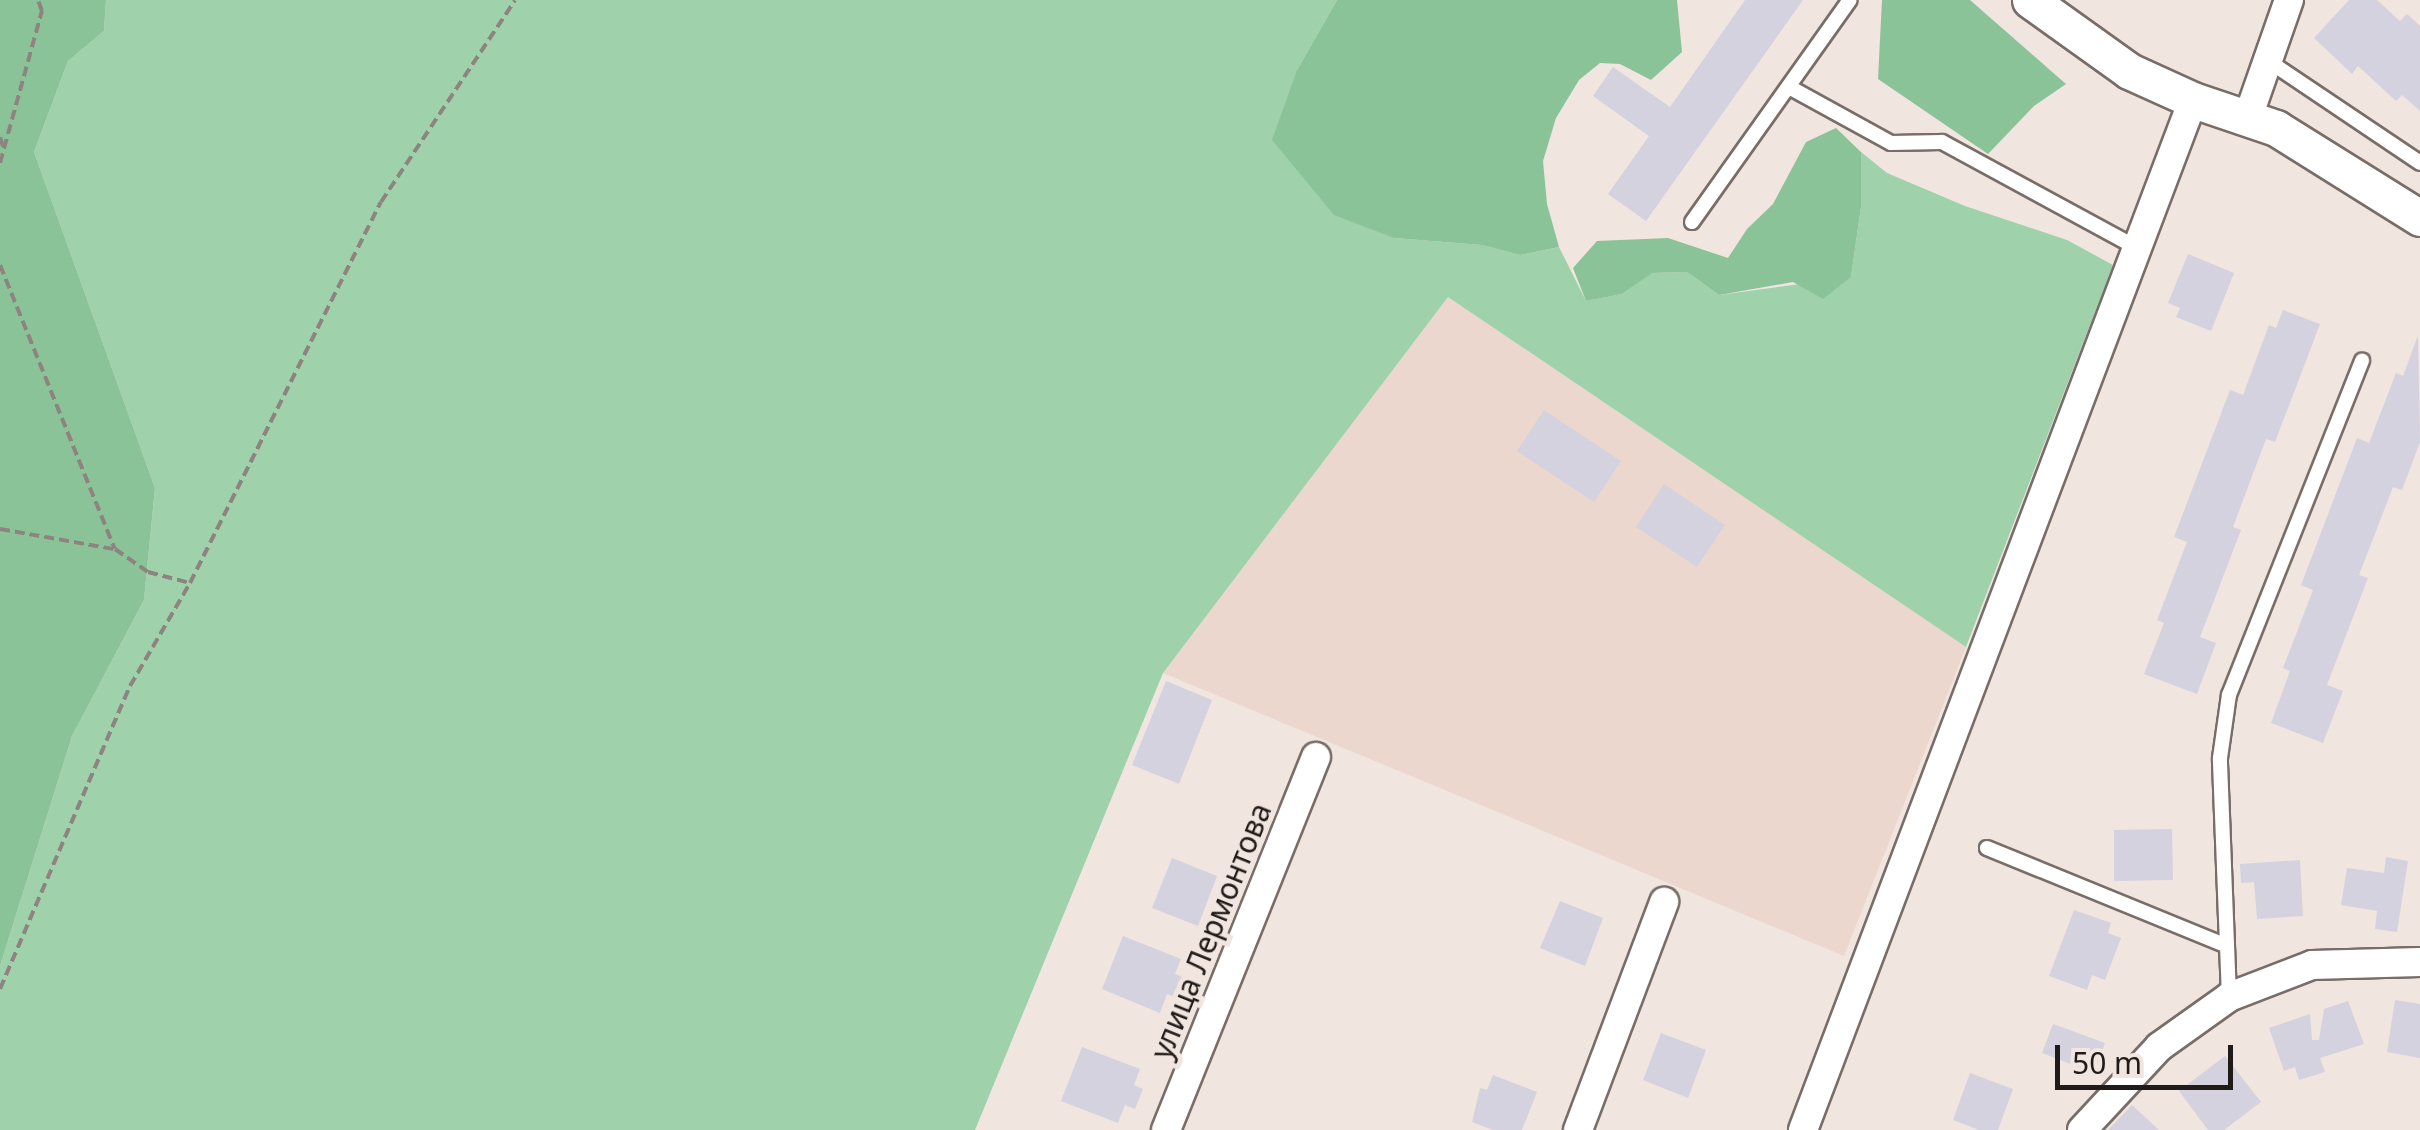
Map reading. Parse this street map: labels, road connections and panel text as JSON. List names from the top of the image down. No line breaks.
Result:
{"streets":{"street":["улица Лермонтова"]},"scale_bar":"50 m"}
